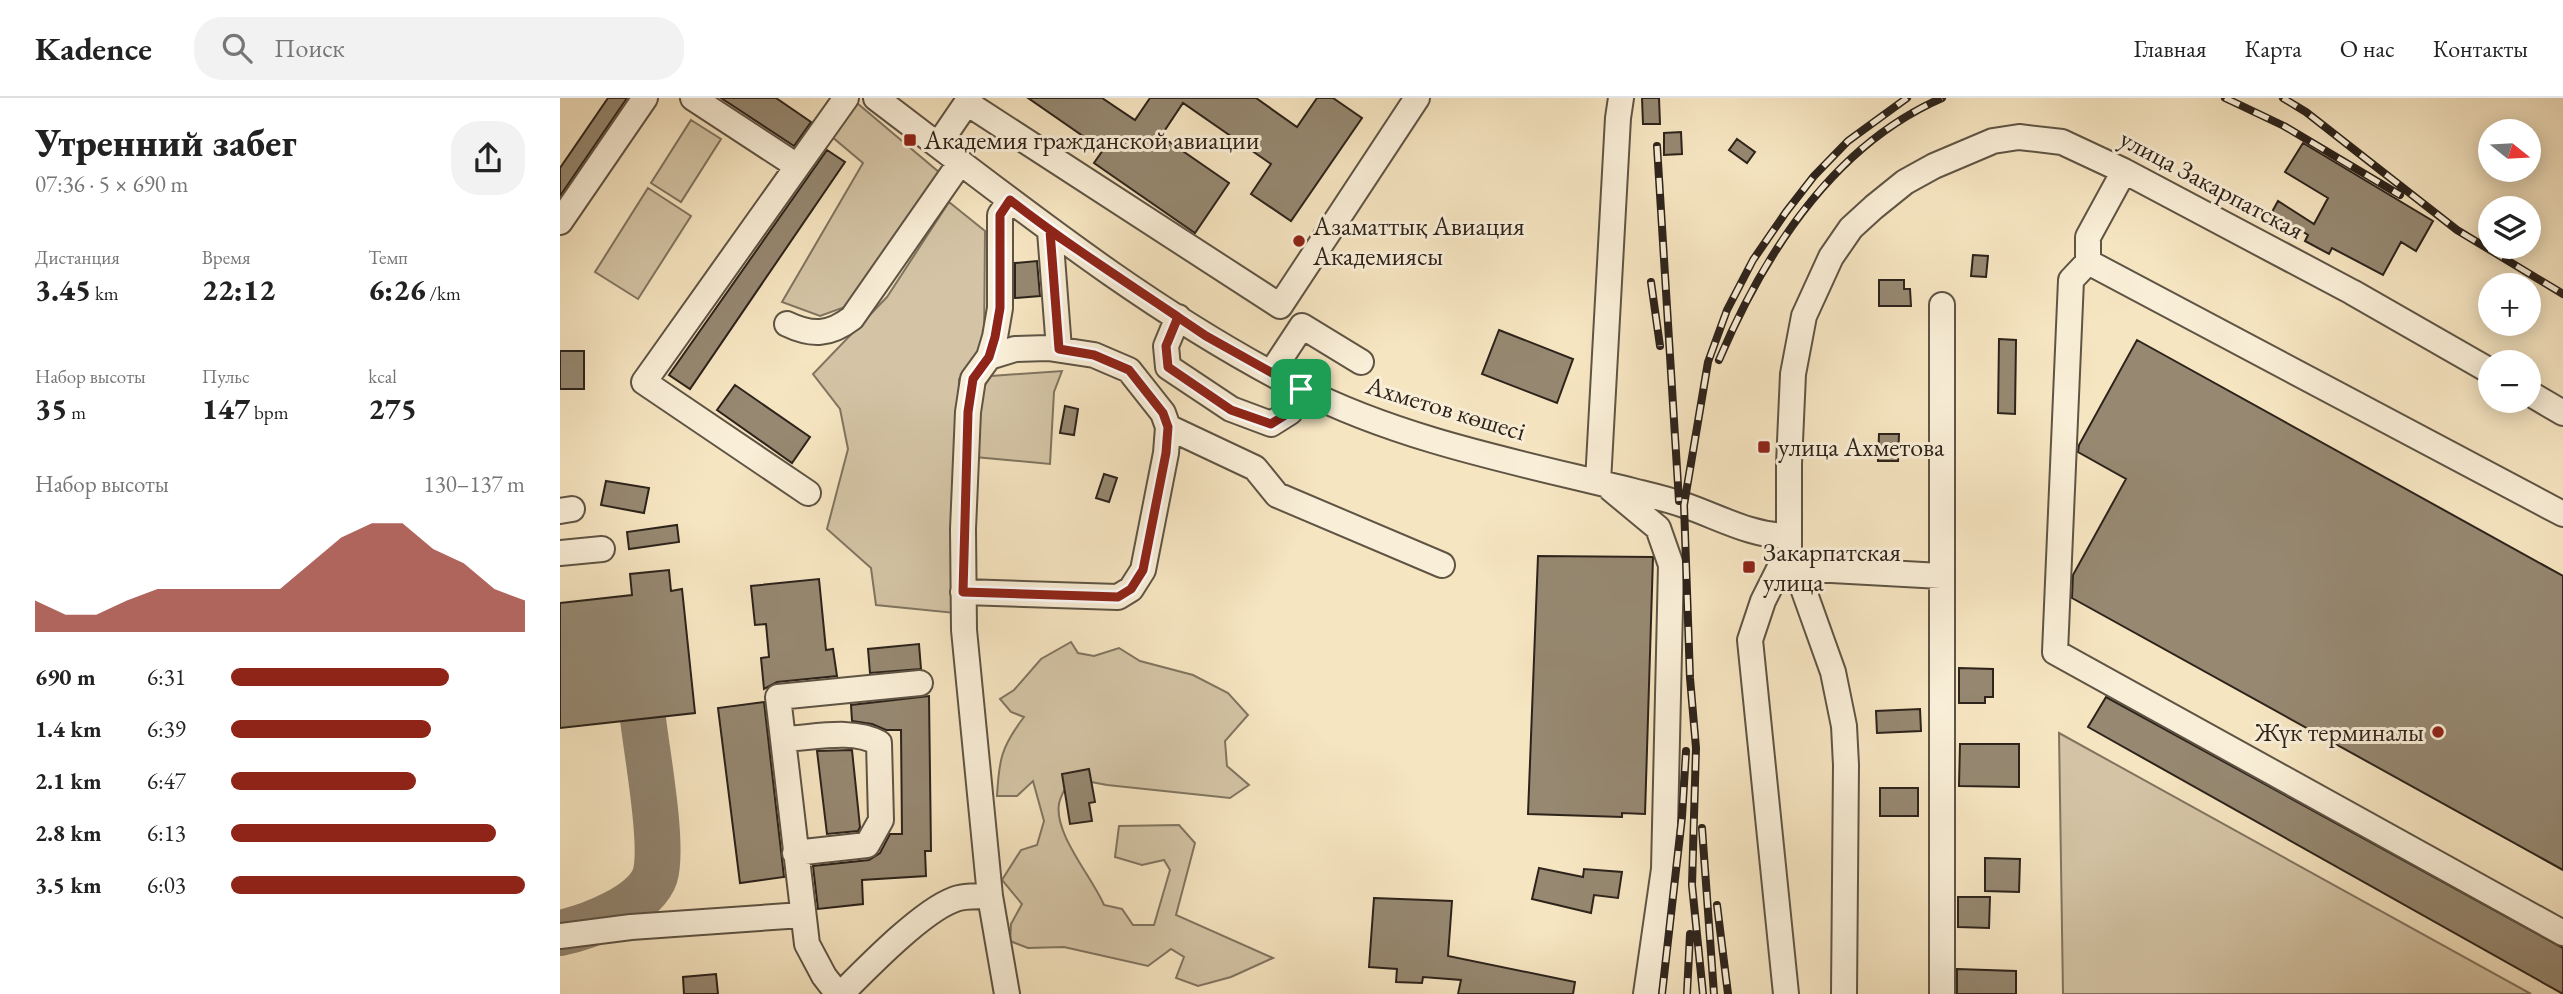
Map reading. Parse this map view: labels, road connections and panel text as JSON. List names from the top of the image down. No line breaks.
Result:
{"streets":{"street":["улица Закарпатская","Ахметов көшесі"]},"crossings":[["улица Закарпатская","Ахметов көшесі"]],"places":{"transit":["Академия гражданской авиации","улица Ахметова","Закарпатская улица"],"other":["Азаматтық Авиация Академиясы","Жүк терминалы"]},"north":"right","page":{"header":"Kadence","search":"Поиск","nav":["Главная","Карта","О нас","Контакты"],"heading":["Утренний забег","07:36 · 5 × 690 m"],"map_buttons":["+","−"],"stats":[["Дистанция","3.45 km"],["Время","22:12"],["Темп","6:26 /km"],["Набор высоты","35 m"],["Пульс","147 bpm"],["kcal","275"]],"chart":["Набор высоты","130–137 m"],"list":[{"name":"690 m","note":"6:31"},{"name":"1.4 km","note":"6:39"},{"name":"2.1 km","note":"6:47"},{"name":"2.8 km","note":"6:13"},{"name":"3.5 km","note":"6:03"}]}}
